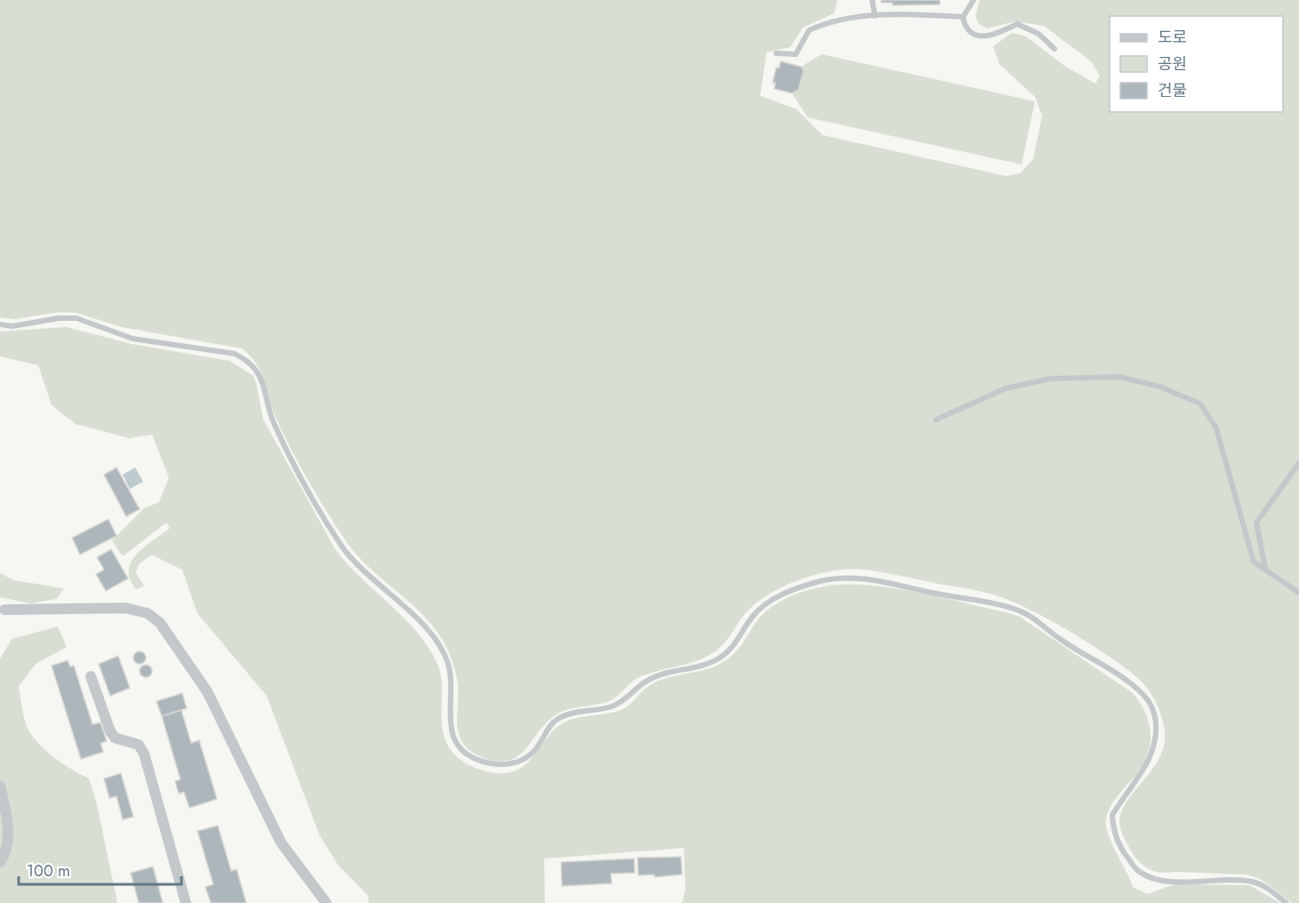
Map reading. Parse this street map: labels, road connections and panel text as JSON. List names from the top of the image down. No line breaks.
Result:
{"legend":["도로","공원","건물"],"scale_bar":"100 m"}
